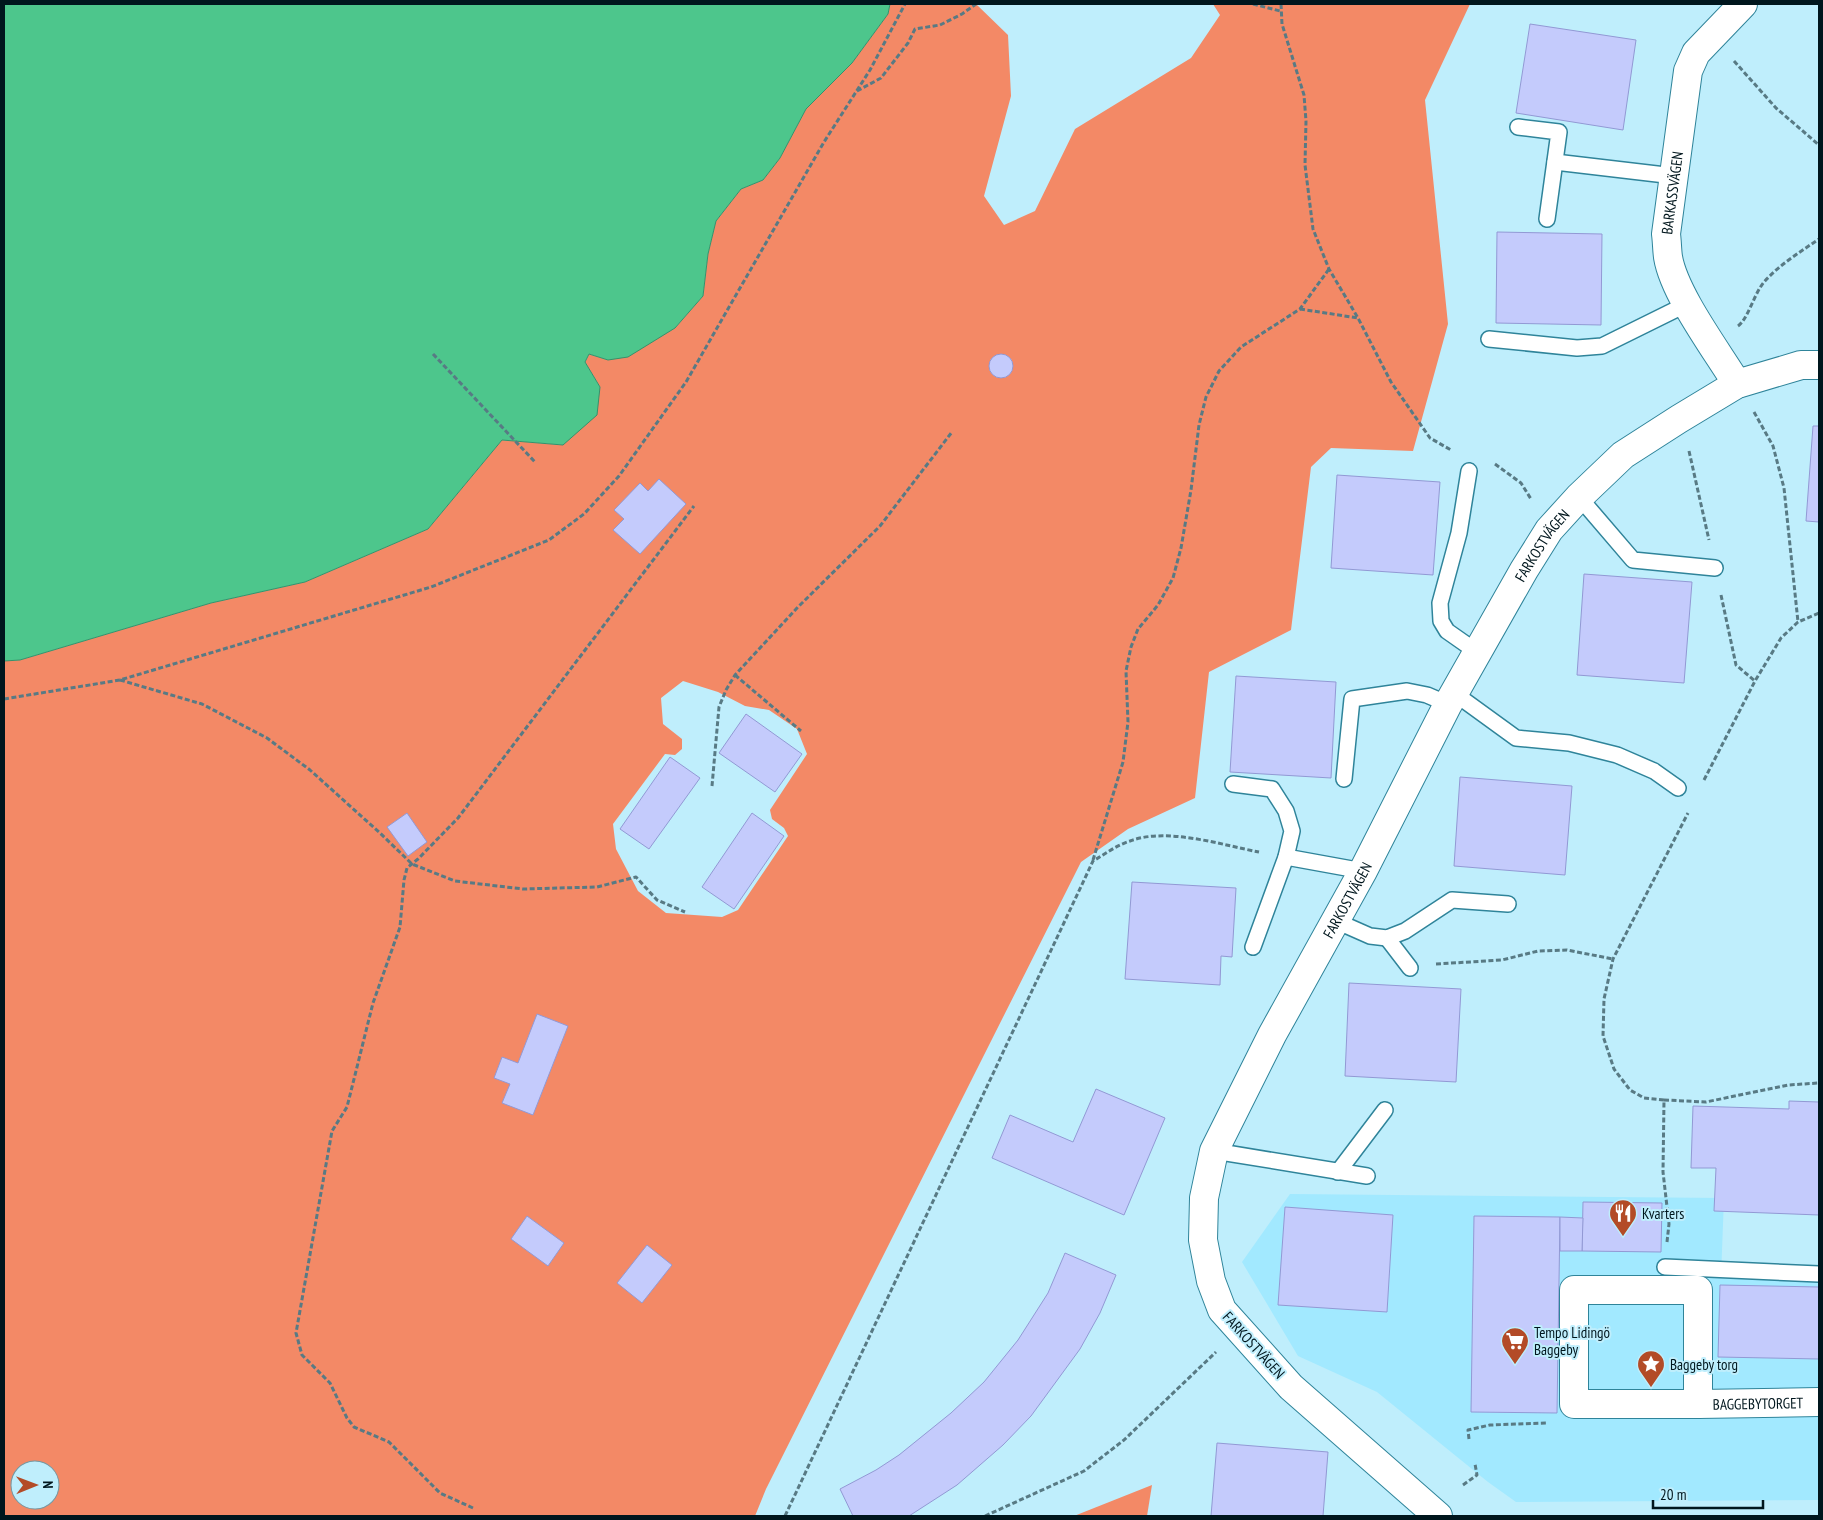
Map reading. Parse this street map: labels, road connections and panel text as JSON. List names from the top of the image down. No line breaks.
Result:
{"streets":{"street":["BARKASSVÄGEN","FARKOSTVÄGEN","BAGGEBYTORGET"]},"crossings":[["BARKASSVÄGEN","FARKOSTVÄGEN"]],"places":{"restaurant":["Kvarters"],"supermarket":["Tempo Lidingö Baggeby"],"place":["Baggeby torg"]},"scale_bar":"20 m","north":"right"}
